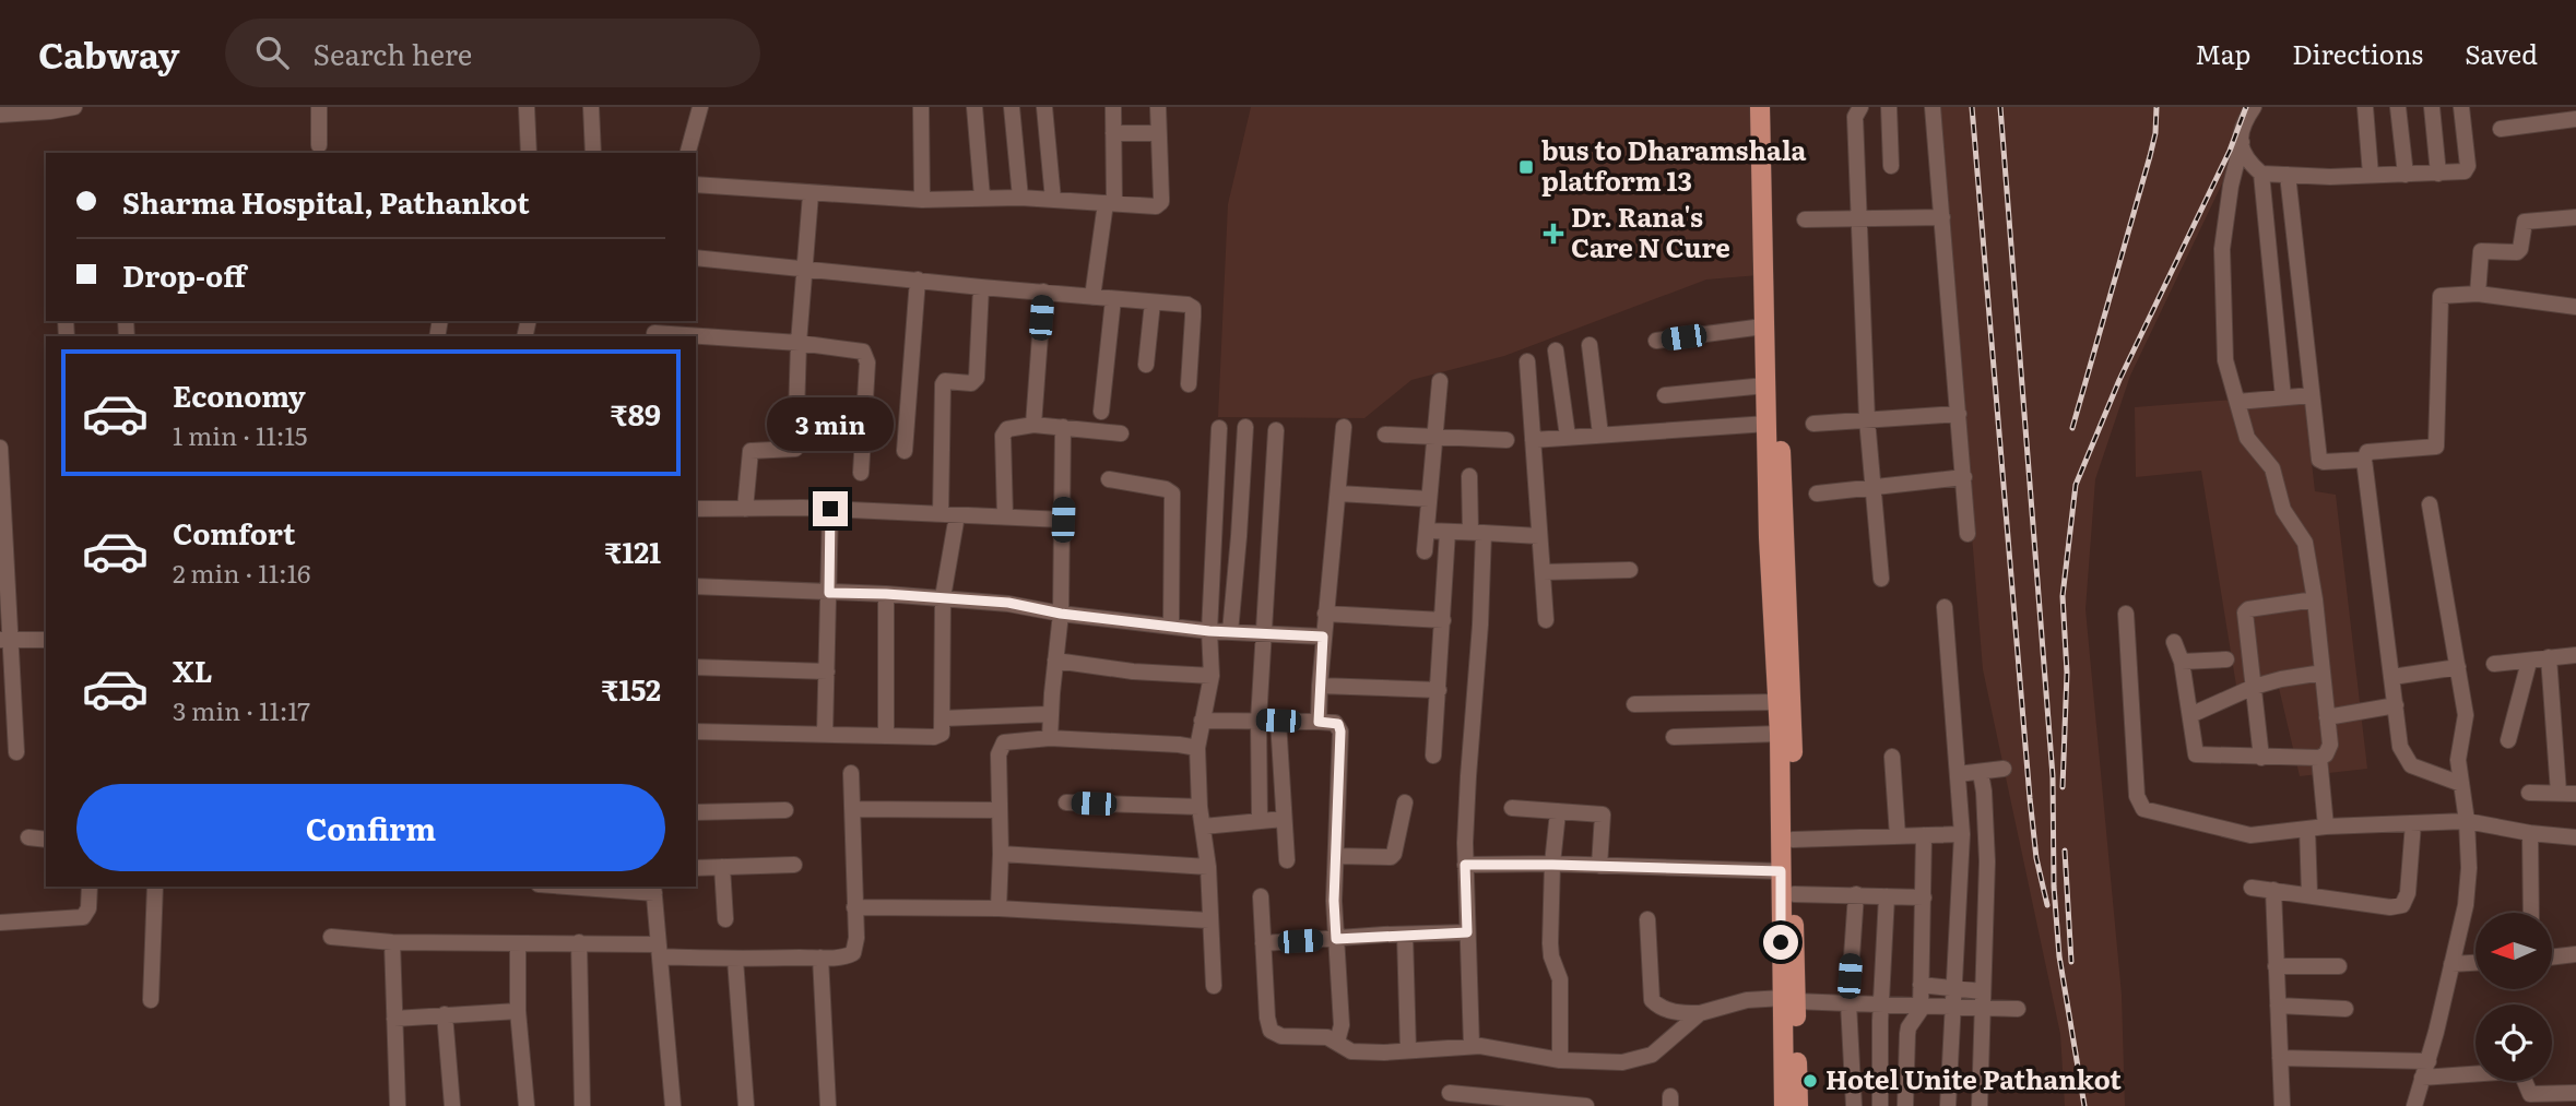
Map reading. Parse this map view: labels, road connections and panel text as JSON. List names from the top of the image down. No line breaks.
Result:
{"places":{"transit":["bus to Dharamshala platform 13"],"health":["Dr. Rana's Care N Cure"],"other":["Hotel Unite Pathankot"]},"north":"left","page":{"header":"Cabway","search":"Search here","nav":["Map","Directions","Saved"],"banner":["Sharma Hospital, Pathankot","Drop-off"],"list":[{"name":"Economy","note":"1 min · 11:15","value":"₹89"},{"name":"Comfort","note":"2 min · 11:16","value":"₹121"},{"name":"XL","note":"3 min · 11:17","value":"₹152"}],"bubble":"3 min","buttons":"Confirm"}}
